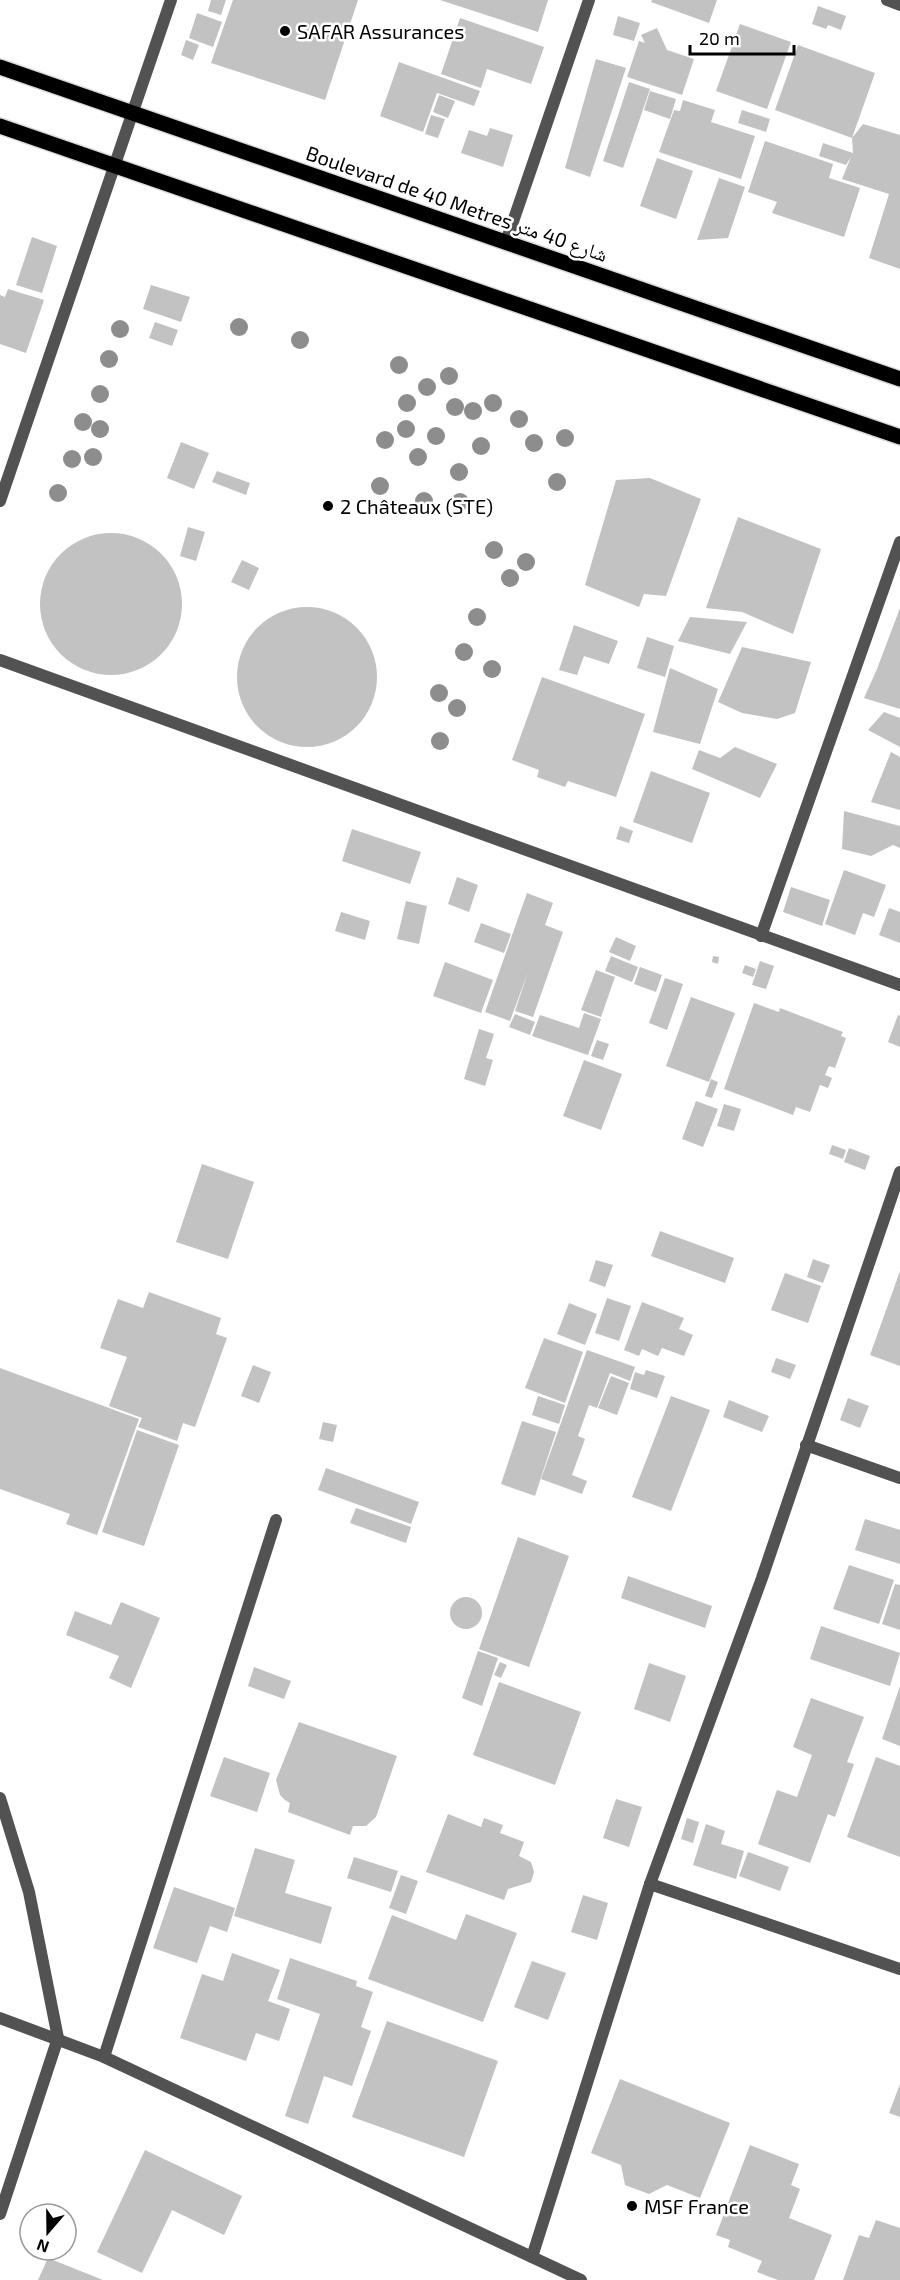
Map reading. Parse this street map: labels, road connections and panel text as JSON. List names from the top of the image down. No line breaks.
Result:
{"streets":{"main road":["Boulevard de 40 Metres شارع 40 متر"]},"places":["SAFAR Assurances","2 Châteaux (STE)","MSF France"],"scale_bar":"20 m","north":"bottom"}
